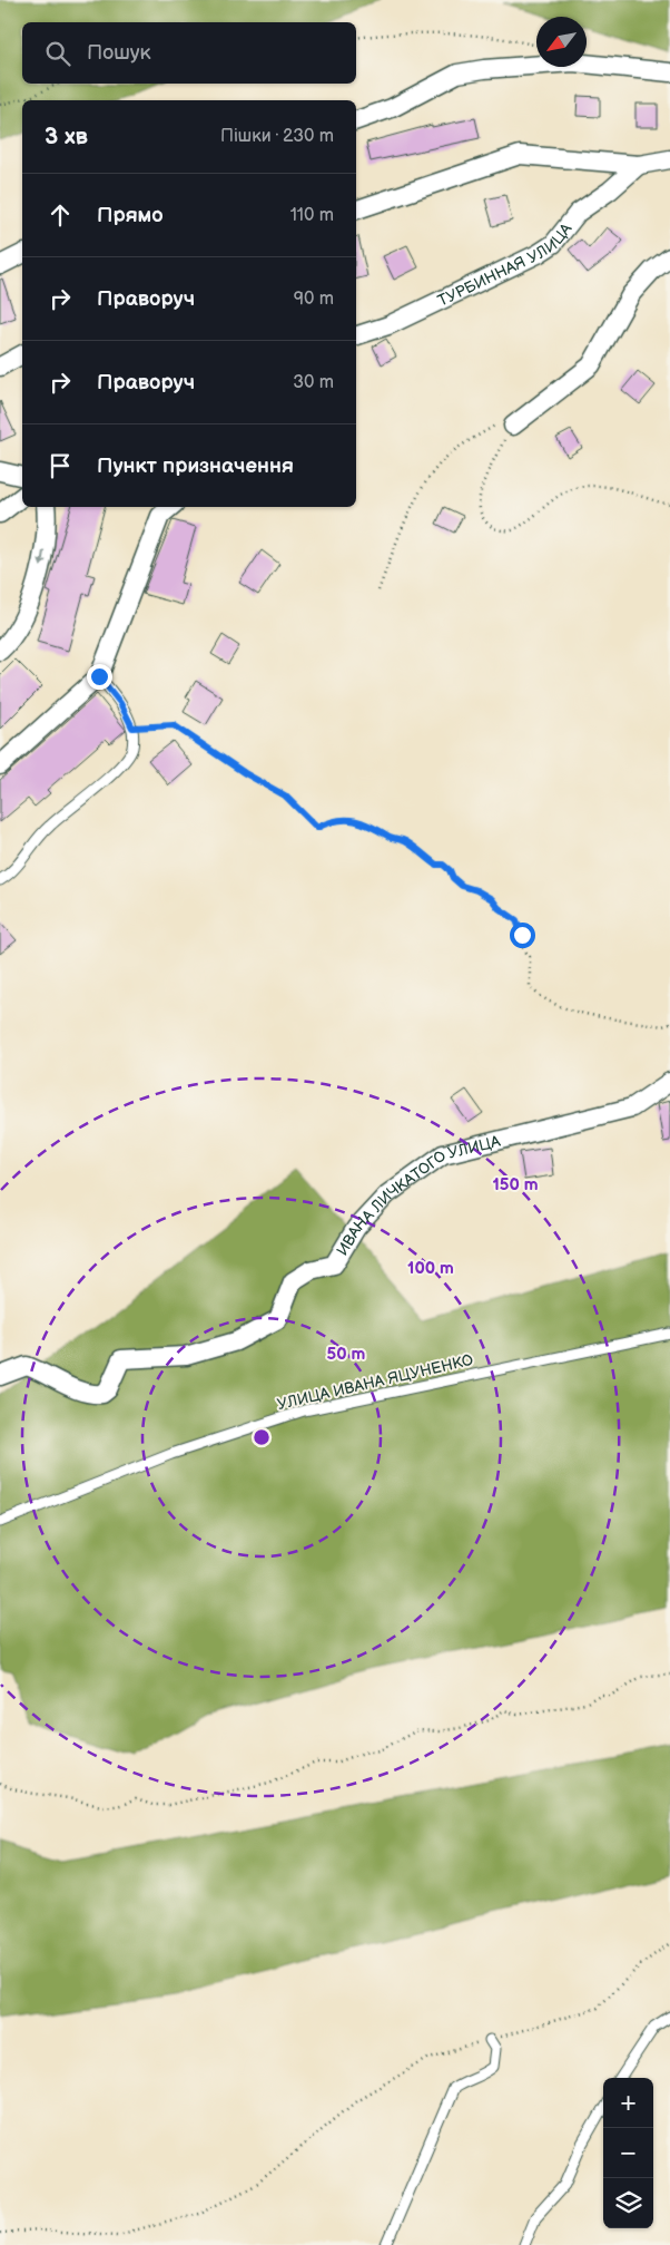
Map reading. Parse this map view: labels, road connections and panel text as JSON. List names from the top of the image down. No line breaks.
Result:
{"streets":{"street":["ТУРБИННАЯ УЛИЦА","ИВАНА ЛИЧКАТОГО УЛИЦА"],"lane":["УЛИЦА ИВАНА ЯЦУНЕНКО"]},"north":"bottom left","page":{"search":"Пошук","heading":["3 хв","Пішки · 230 m"],"list":[["Прямо","110 m"],["Праворуч","90 m"],["Праворуч","30 m"],"Пункт призначення"],"map_buttons":["+","−"]},"rings":["150 m","100 m","50 m"]}
